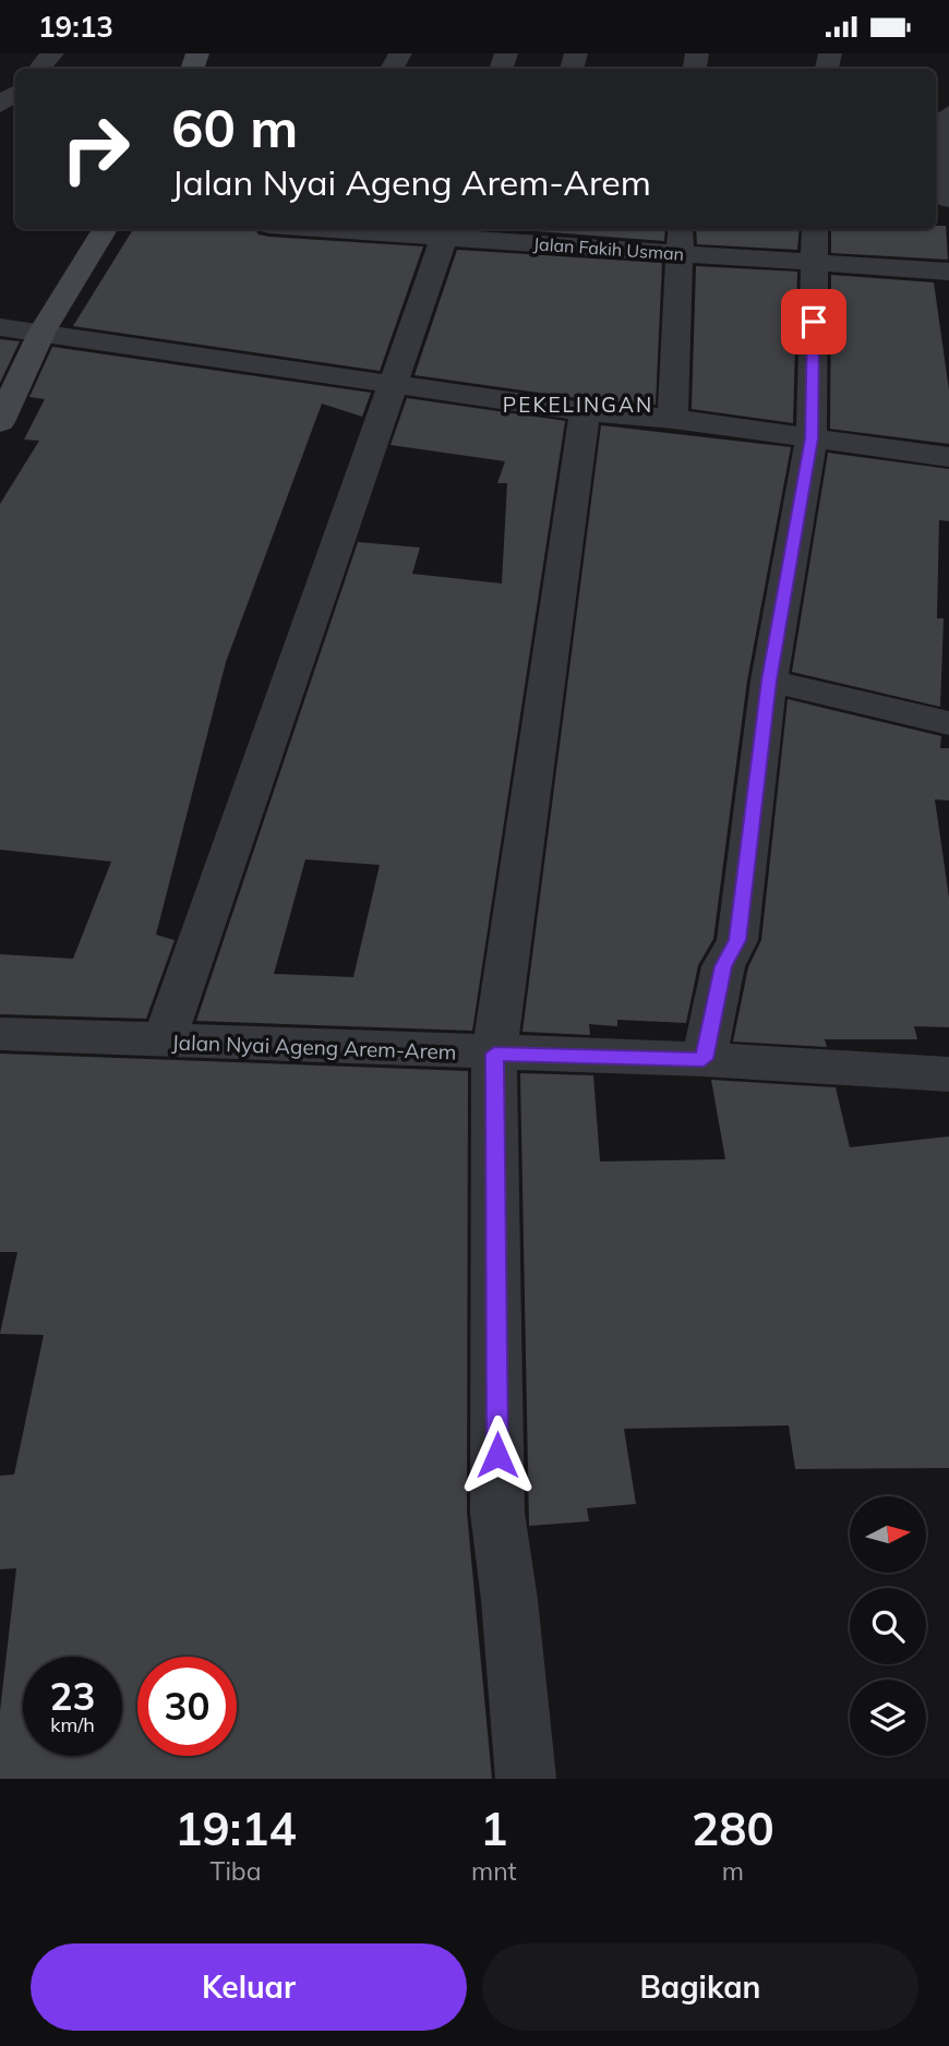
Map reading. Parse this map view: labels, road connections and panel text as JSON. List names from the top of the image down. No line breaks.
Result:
{"streets":{"street":["Jalan Fakih Usman","Jalan Nyai Ageng Arem-Arem"]},"districts":["PEKELINGAN"],"north":"right","page":{"status":"19:13","turn":["60 m","Jalan Nyai Ageng Arem-Arem"],"speed":"23 km/h","limit":"30","eta":["19:14","Tiba","1","mnt","280","m"],"buttons":["Keluar","Bagikan"]}}
